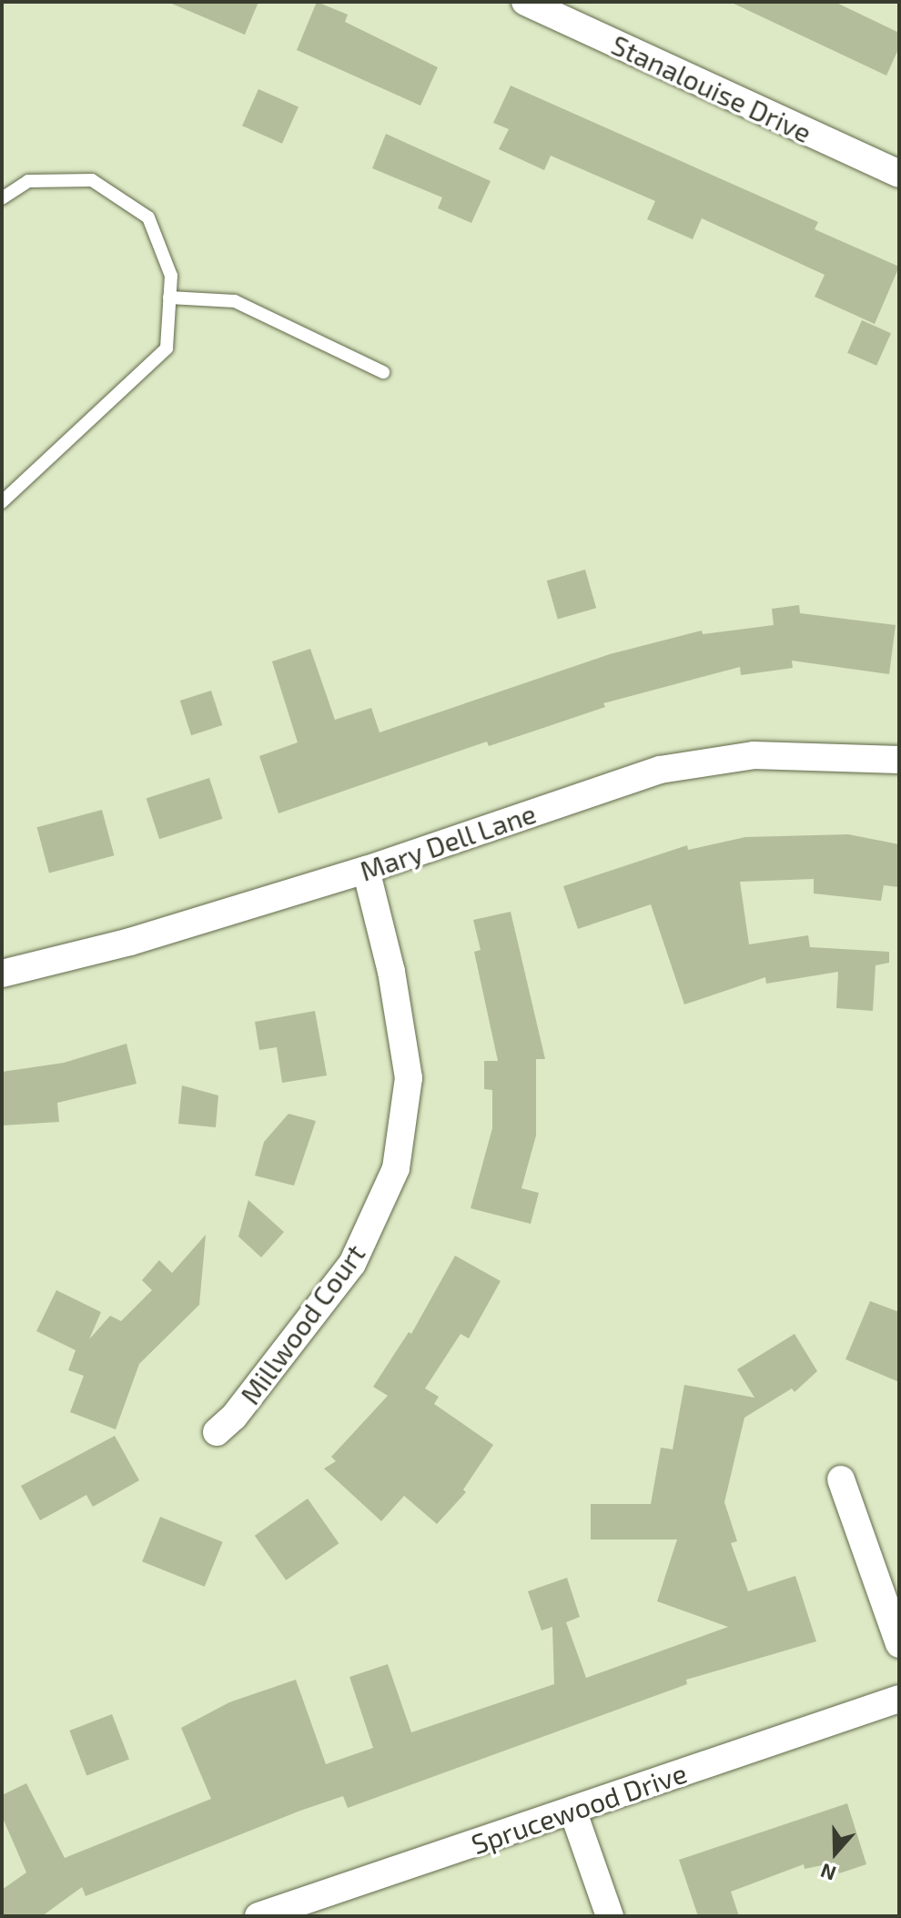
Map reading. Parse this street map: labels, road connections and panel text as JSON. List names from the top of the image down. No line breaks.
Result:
{"streets":{"street":["Stanalouise Drive","Mary Dell Lane","Millwood Court","Sprucewood Drive"]},"crossings":[["Mary Dell Lane","Millwood Court"]],"north":"bottom"}
